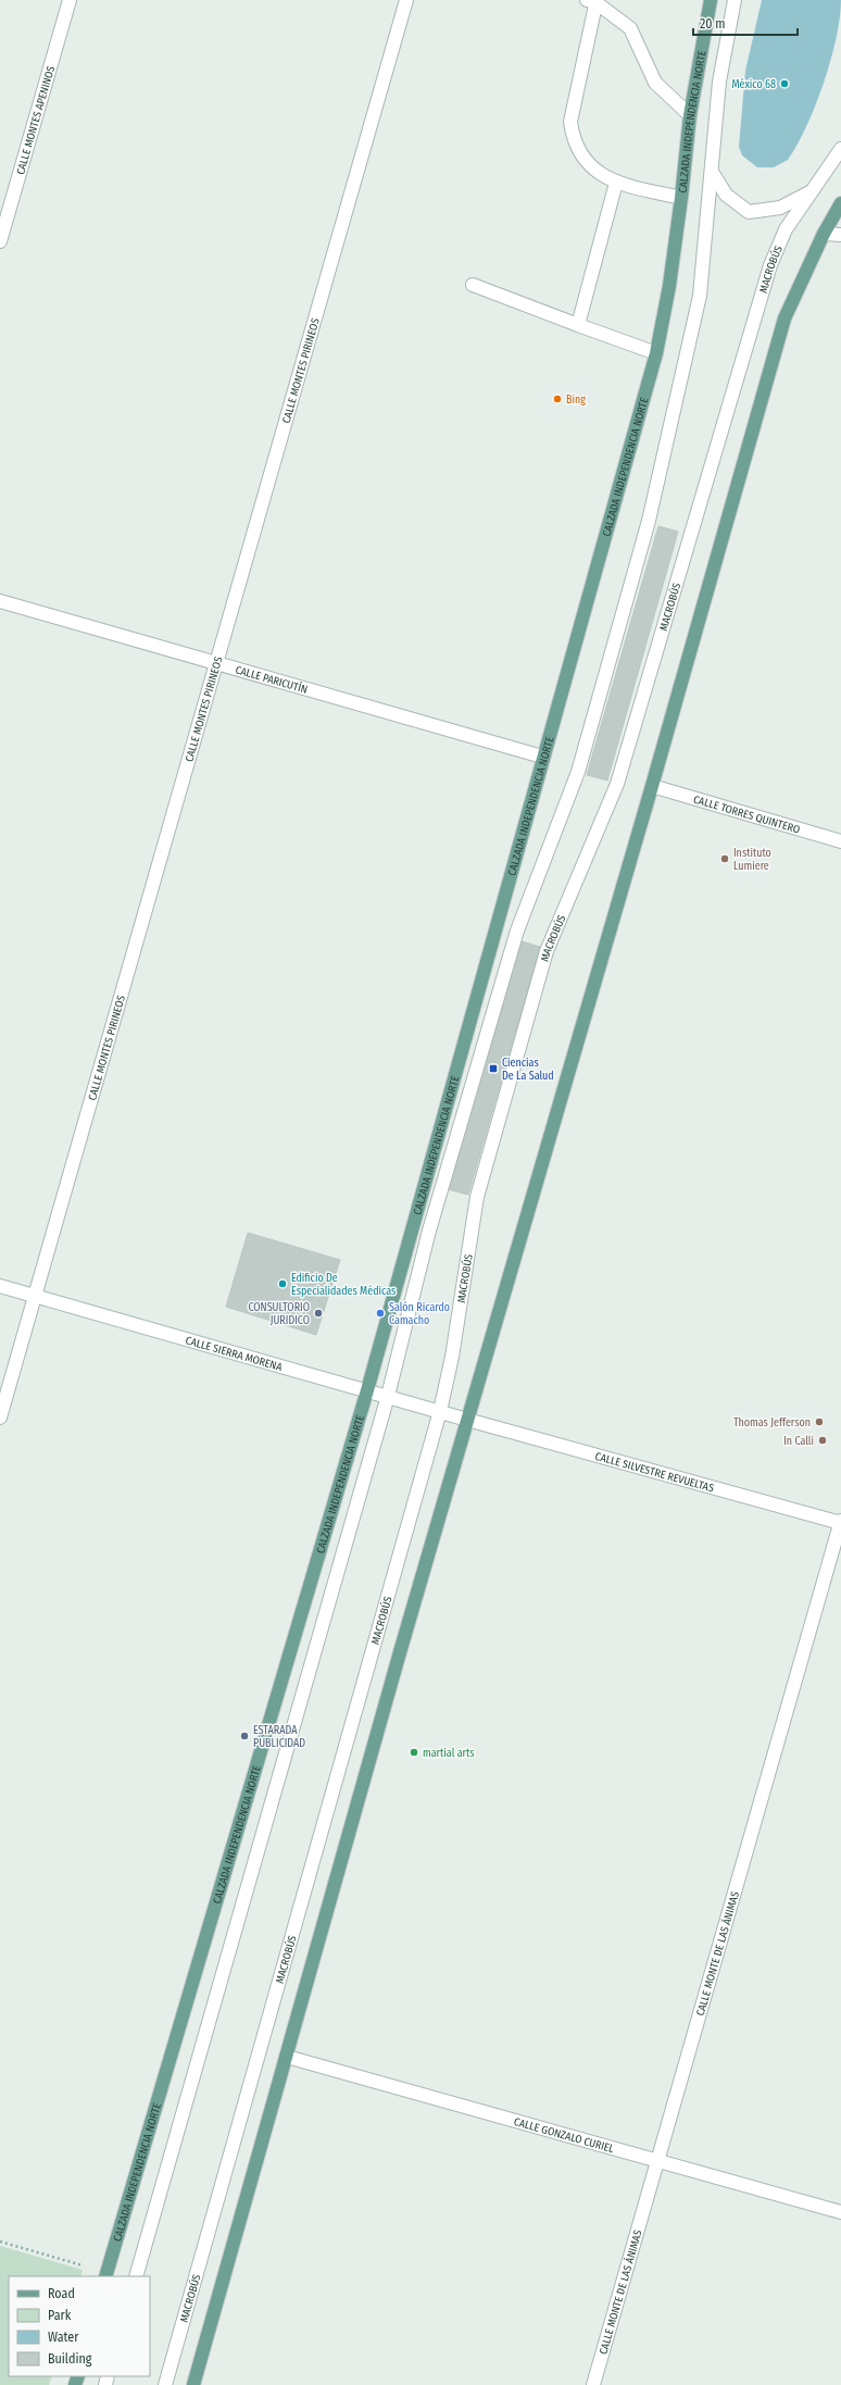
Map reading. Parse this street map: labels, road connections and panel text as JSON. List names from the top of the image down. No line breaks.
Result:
{"streets":{"main road":["CALZADA INDEPENDENCIA NORTE"],"street":["CALLE MONTES APENINOS","MACROBÚS","CALLE MONTES PIRINEOS","CALLE PARICUTÍN","CALLE TORRES QUINTERO","CALLE SIERRA MORENA","CALLE SILVESTRE REVUELTAS","CALLE MONTE DE LAS ÁNIMAS","CALLE GONZALO CURIEL"]},"crossings":[["CALZADA INDEPENDENCIA NORTE","CALLE PARICUTÍN"],["CALZADA INDEPENDENCIA NORTE","CALLE SIERRA MORENA"],["MACROBÚS","CALLE SIERRA MORENA"],["CALLE MONTES PIRINEOS","CALLE PARICUTÍN"],["CALLE MONTES PIRINEOS","CALLE SIERRA MORENA"],["CALLE SIERRA MORENA","CALLE SILVESTRE REVUELTAS"],["CALLE SILVESTRE REVUELTAS","CALLE MONTE DE LAS ÁNIMAS"],["CALLE MONTE DE LAS ÁNIMAS","CALLE GONZALO CURIEL"]],"places":{"other":["México 68","Bing","Instituto Lumiere","Edificio De Especialidades Médicas","CONSULTORIO JURIDICO","Salón Ricardo Camacho","Thomas Jefferson","In Calli","ESTARADA PUBLICIDAD","martial arts"],"transit":["Ciencias De La Salud"]},"legend":["Road","Park","Water","Building"],"scale_bar":"20 m"}
